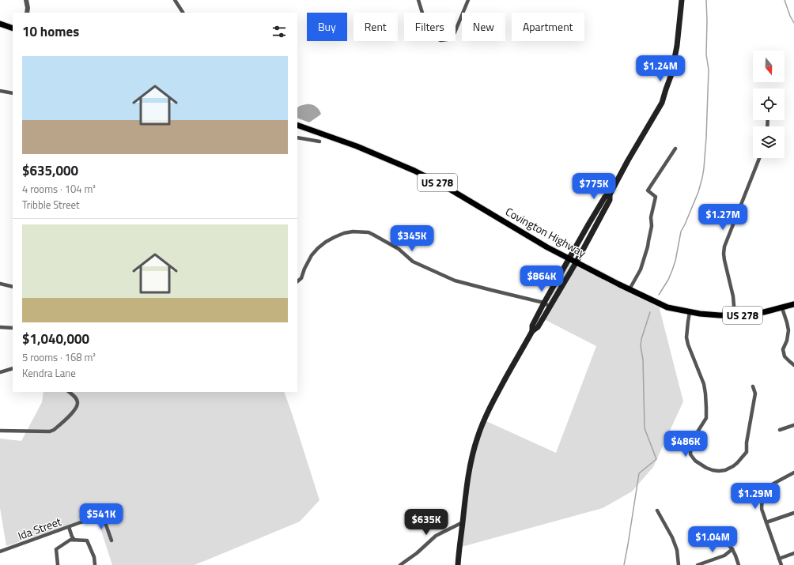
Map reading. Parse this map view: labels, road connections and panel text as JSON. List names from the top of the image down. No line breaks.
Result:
{"streets":{"main road":["US 278","Covington Highway"],"street":["Ida Street"]},"north":"bottom","page":{"chip":["Buy","Rent","Filters","New","Apartment"],"heading":"10 homes","list":[{"name":"$635,000","note":"4 rooms · 104 m² · Tribble Street"},{"name":"$1,040,000","note":"5 rooms · 168 m² · Kendra Lane"}],"price":["$1.24M","$775K","$1.27M","$345K","$864K","$486K","$1.29M","$541K","$635K","$1.04M"]}}
